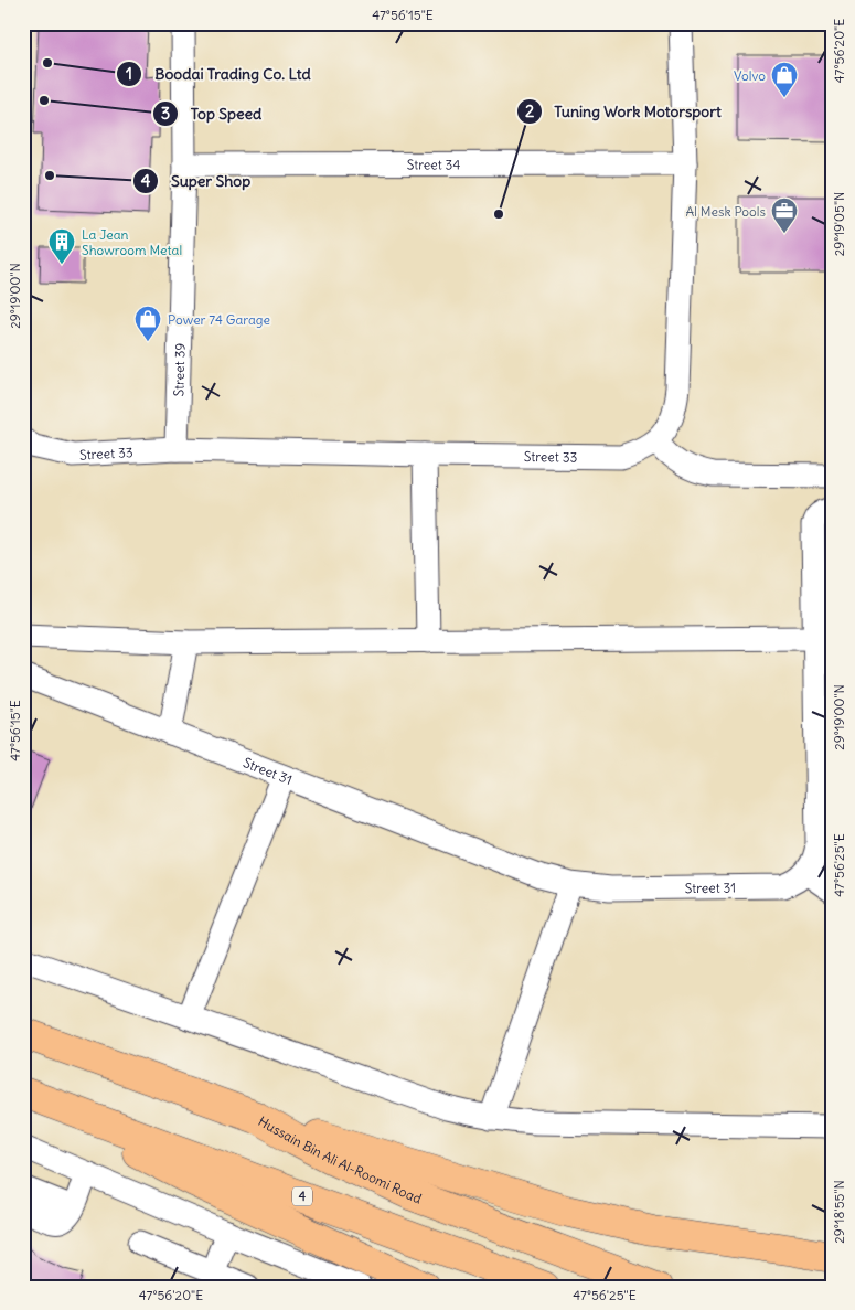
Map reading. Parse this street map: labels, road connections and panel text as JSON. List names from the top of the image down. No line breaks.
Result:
{"streets":{"highway":["Hussain Bin Ali Al-Roomi Road","4"],"street":["Street 34","Street 39","Street 33","Street 31"]},"crossings":[["Street 34","Street 39"],["Street 34","Street 33"],["Street 39","Street 33"]],"places":{"other":["Boodai Trading Co. Ltd","Top Speed","Super Shop","Tuning Work Motorsport"],"shop":["Volvo","Power 74 Garage"],"office":["Al Mesk Pools"],"building":["La Jean Showroom Metal"]},"coordinates":["47°56'15\"E","47°56'20\"E","29°19'05\"N","29°19'00\"N","47°56'25\"E","29°18'55\"N"]}
